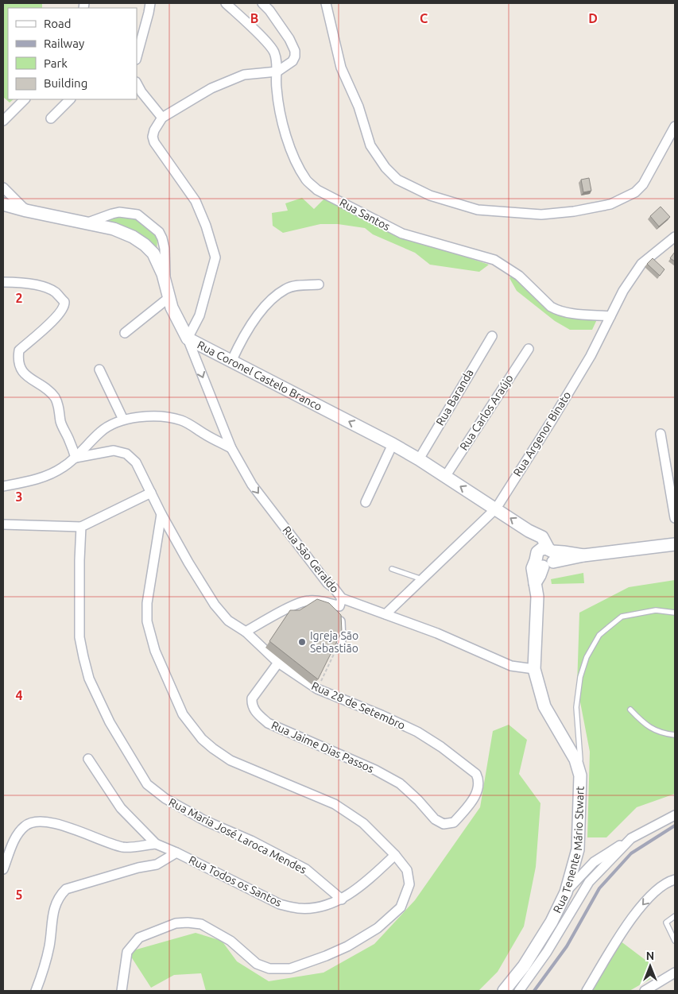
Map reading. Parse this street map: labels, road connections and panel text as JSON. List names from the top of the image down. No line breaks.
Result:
{"streets":{"main road":["Rua Coronel Castelo Branco","Rua Tenente Mário Stwart"],"street":["Rua Santos","Rua Baranda","Rua Carlos Araújo","Rua Argenor Binato","Rua São Geraldo","Rua 28 de Setembro","Rua Jaime Dias Passos","Rua Maria José Laroca Mendes","Rua Todos os Santos"]},"crossings":[["Rua Santos","Rua Argenor Binato"],["Rua Coronel Castelo Branco","Rua Baranda"],["Rua Coronel Castelo Branco","Rua Carlos Araújo"],["Rua Coronel Castelo Branco","Rua Argenor Binato"],["Rua Coronel Castelo Branco","Rua São Geraldo"],["Rua Coronel Castelo Branco","Rua Tenente Mário Stwart"],["Rua Argenor Binato","Rua São Geraldo"],["Rua São Geraldo","Rua Tenente Mário Stwart"],["Rua 28 de Setembro","Rua Jaime Dias Passos"],["Rua Maria José Laroca Mendes","Rua Todos os Santos"]],"one_way":["Rua Coronel Castelo Branco","Rua São Geraldo"],"places":["Igreja São Sebastião"],"legend":["Road","Railway","Park","Building"],"north":"top","grid":{"columns":["B","C","D"],"rows":["2","3","4","5"]}}
